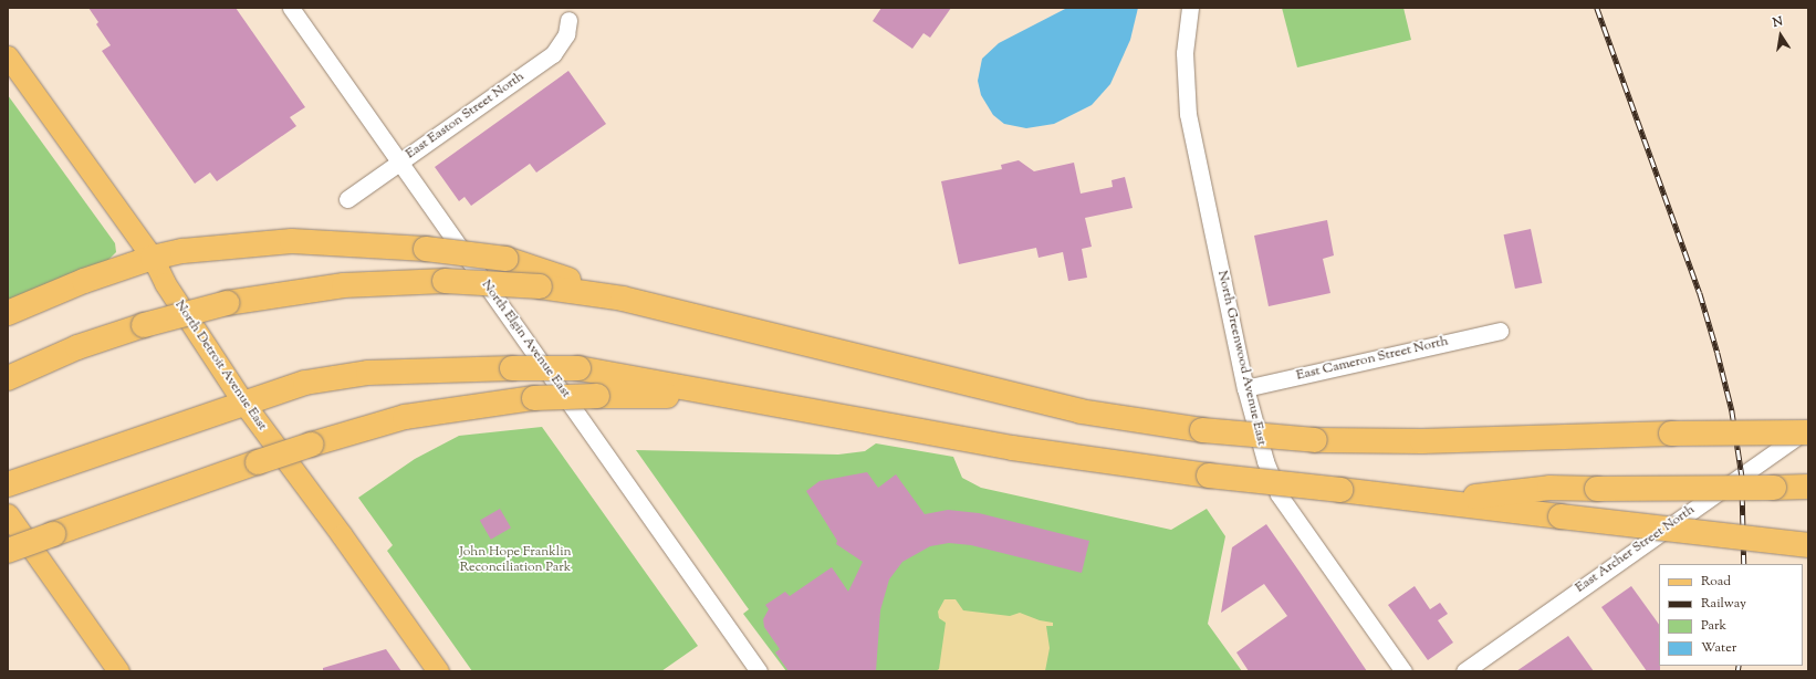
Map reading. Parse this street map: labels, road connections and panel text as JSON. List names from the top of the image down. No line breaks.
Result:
{"streets":{"main road":["North Detroit Avenue East"],"street":["East Easton Street North","North Elgin Avenue East","North Greenwood Avenue East","East Cameron Street North","East Archer Street North"]},"crossings":[["East Easton Street North","North Elgin Avenue East"],["North Greenwood Avenue East","East Cameron Street North"]],"parks":["John Hope Franklin Reconciliation Park"],"legend":["Road","Railway","Park","Water"],"north":"top"}
